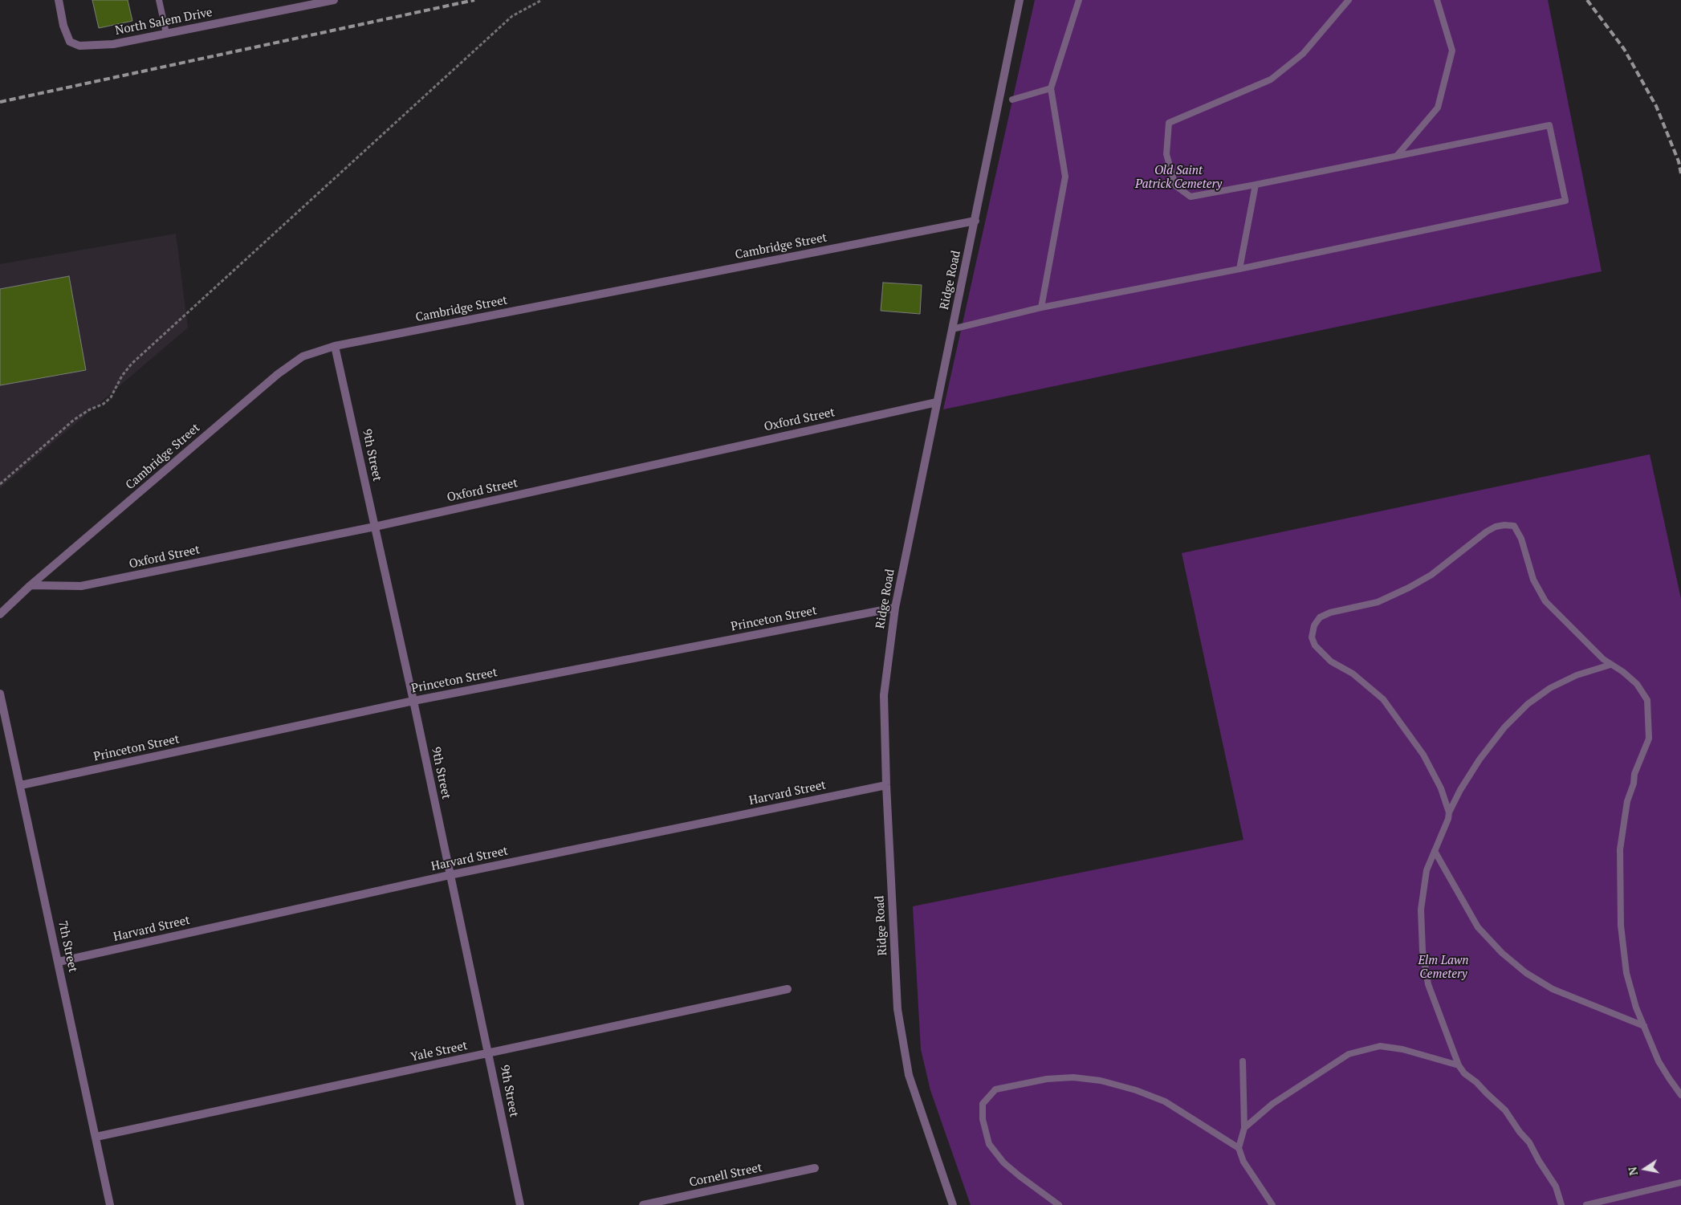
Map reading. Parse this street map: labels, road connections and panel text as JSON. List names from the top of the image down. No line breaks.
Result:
{"streets":{"street":["North Salem Drive","Cambridge Street","Ridge Road","Oxford Street","9th Street","Princeton Street","Harvard Street","7th Street","Yale Street","Cornell Street"]},"crossings":[["Cambridge Street","Ridge Road"],["Cambridge Street","Oxford Street"],["Cambridge Street","9th Street"],["Ridge Road","Oxford Street"],["Ridge Road","Princeton Street"],["Ridge Road","Harvard Street"],["Oxford Street","9th Street"],["9th Street","Princeton Street"],["9th Street","Harvard Street"],["9th Street","Yale Street"],["Princeton Street","7th Street"],["Harvard Street","7th Street"],["7th Street","Yale Street"]],"parks":["Old Saint Patrick Cemetery","Elm Lawn Cemetery"],"north":"left"}
